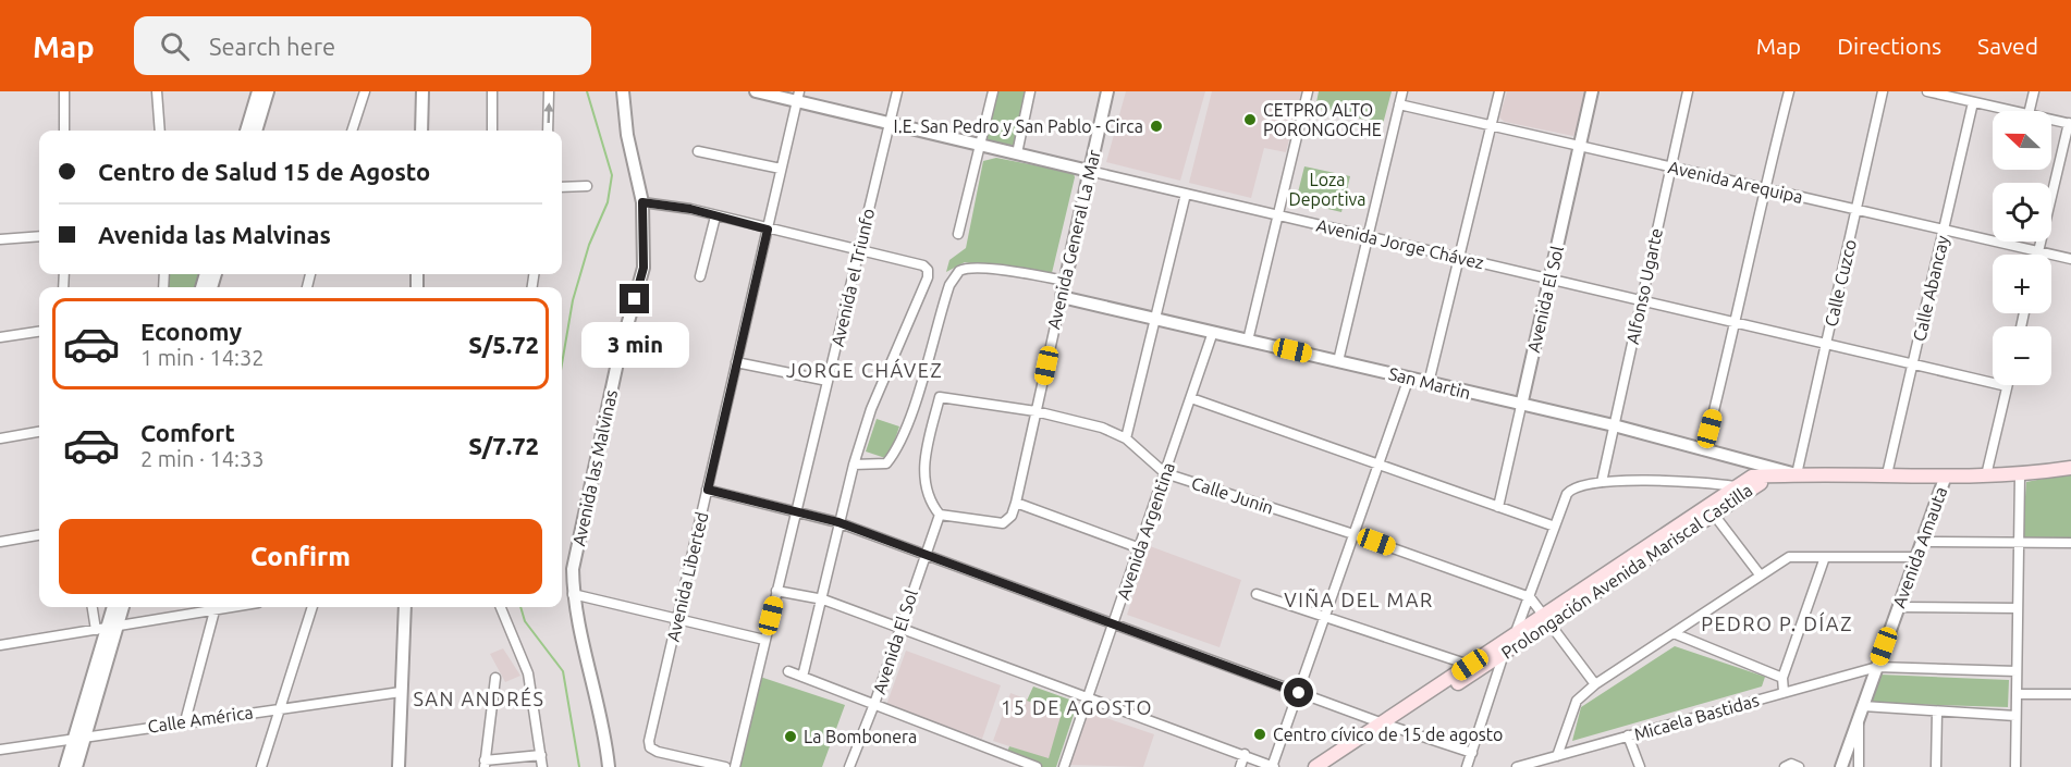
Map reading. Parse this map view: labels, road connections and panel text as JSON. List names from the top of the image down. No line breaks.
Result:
{"streets":{"main road":["Prolongación Avenida Mariscal Castilla"],"street":["Avenida Arequipa","Avenida General La Mar","Avenida Jorge Chávez","Avenida el Triunfo","Calle Cuzco","Alfonso Ugarte","Calle Abancay","Avenida El Sol","San Martin","Avenida las Malvinas","Calle Junin","Avenida Argentina","Avenida Amauta","Avenida Liberted","Micaela Bastidas","Calle América"]},"crossings":[["Avenida Arequipa","Calle Cuzco"],["Avenida Arequipa","Alfonso Ugarte"],["Avenida Arequipa","Calle Abancay"],["Avenida Arequipa","Avenida El Sol"],["Avenida General La Mar","Avenida Jorge Chávez"],["Avenida General La Mar","San Martin"],["Avenida General La Mar","Calle Junin"],["Avenida Jorge Chávez","Avenida el Triunfo"],["Avenida Jorge Chávez","Calle Cuzco"],["Avenida Jorge Chávez","Alfonso Ugarte"],["Avenida Jorge Chávez","Calle Abancay"],["Avenida Jorge Chávez","Avenida El Sol"],["Avenida Jorge Chávez","Avenida Liberted"],["Calle Cuzco","San Martin"],["Calle Cuzco","Prolongación Avenida Mariscal Castilla"],["Alfonso Ugarte","San Martin"],["Calle Abancay","Prolongación Avenida Mariscal Castilla"],["Avenida El Sol","San Martin"],["Avenida El Sol","Calle Junin"],["San Martin","Avenida Argentina"],["San Martin","Prolongación Avenida Mariscal Castilla"],["Calle Junin","Avenida Argentina"],["Avenida Amauta","Prolongación Avenida Mariscal Castilla"],["Avenida Amauta","Micaela Bastidas"]],"districts":["JORGE CHÁVEZ","VIÑA DEL MAR","PEDRO P. DÍAZ","SAN ANDRÉS","15 DE AGOSTO"],"parks":["Loza Deportiva"],"places":["CETPRO ALTO PORONGOCHE","I.E. San Pedro y San Pablo - Circa","Centro cívico de 15 de agosto","La Bombonera"],"north":"left","page":{"header":"Map","search":"Search here","nav":["Map","Directions","Saved"],"map_buttons":["+","−"],"banner":["Centro de Salud 15 de Agosto","Avenida las Malvinas"],"list":[{"name":"Economy","note":"1 min · 14:32","value":"S/5.72"},{"name":"Comfort","note":"2 min · 14:33","value":"S/7.72"}],"bubble":"3 min","buttons":"Confirm"}}
